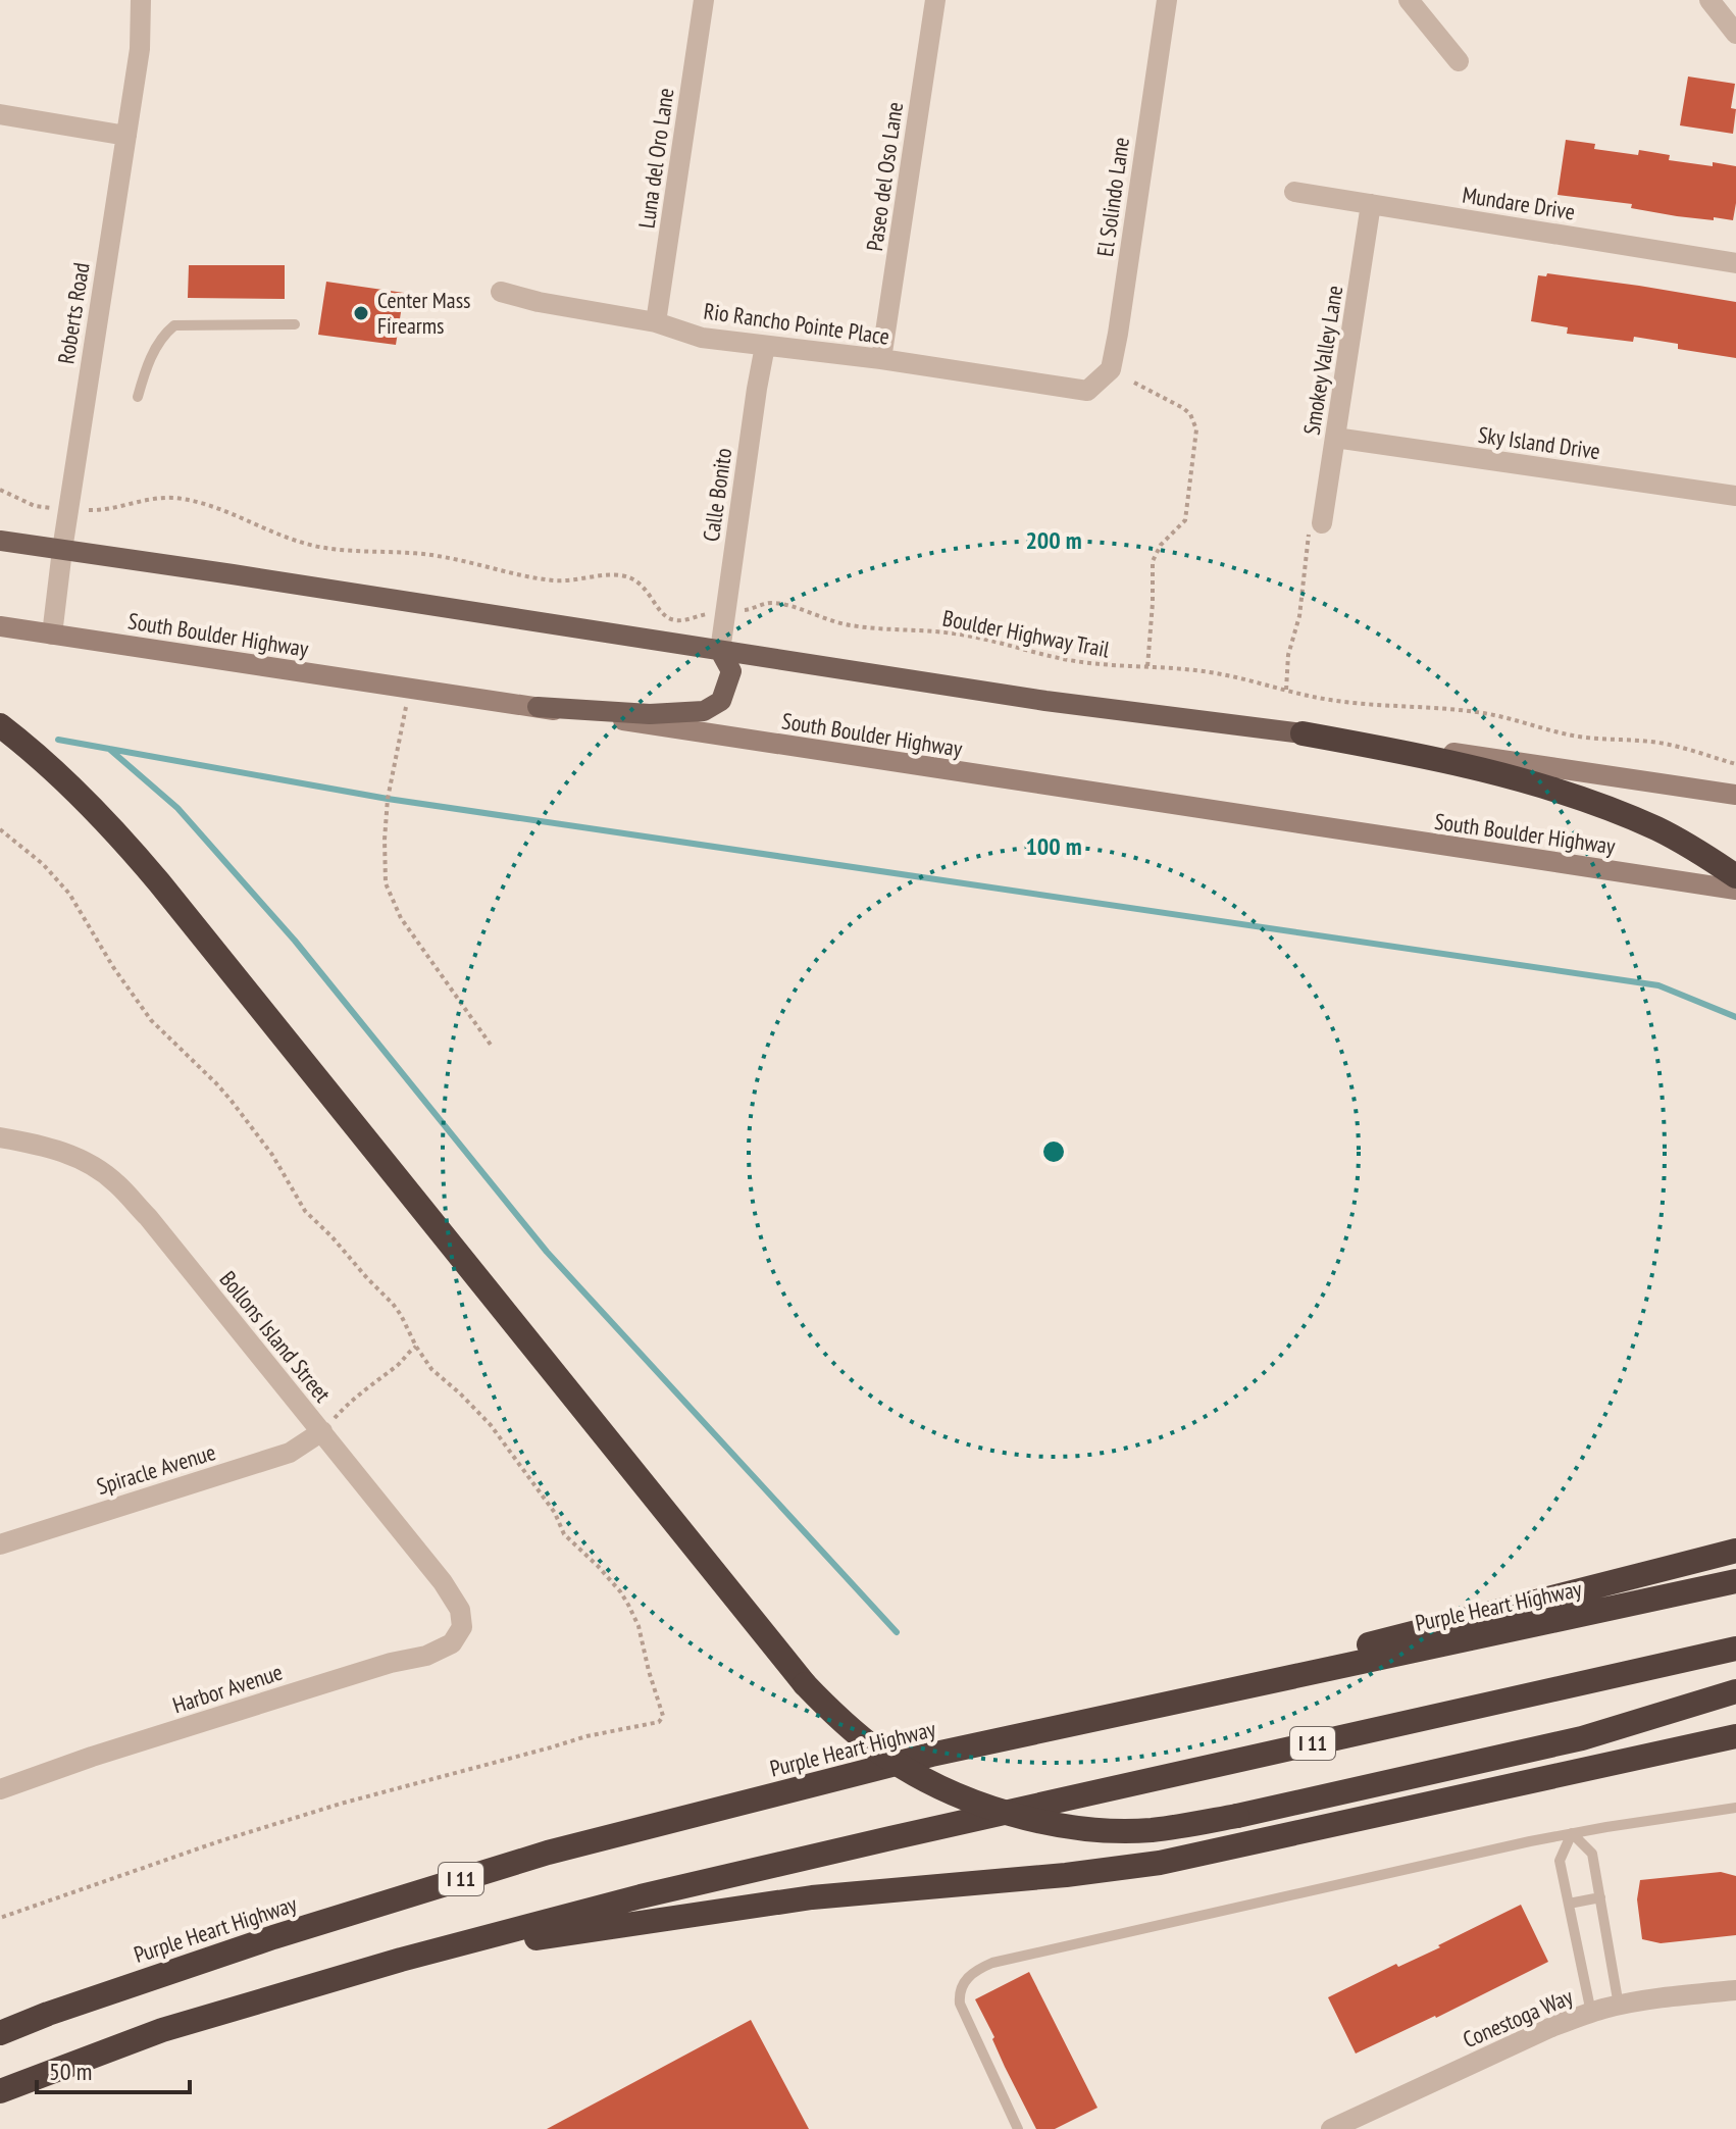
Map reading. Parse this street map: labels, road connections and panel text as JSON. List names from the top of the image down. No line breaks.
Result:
{"streets":{"highway":["Purple Heart Highway","I 11"],"main road":["South Boulder Highway"],"street":["Luna del Oro Lane","Paseo del Oso Lane","El Solindo Lane","Mundare Drive","Roberts Road","Rio Rancho Pointe Place","Smokey Valley Lane","Sky Island Drive","Calle Bonito","Bollons Island Street","Spiracle Avenue","Harbor Avenue","Conestoga Way"],"path":["Boulder Highway Trail"]},"crossings":[["Luna del Oro Lane","Rio Rancho Pointe Place"],["Paseo del Oso Lane","Rio Rancho Pointe Place"],["El Solindo Lane","Rio Rancho Pointe Place"],["Mundare Drive","Smokey Valley Lane"],["Roberts Road","Boulder Highway Trail"],["Roberts Road","South Boulder Highway"],["Rio Rancho Pointe Place","Calle Bonito"],["Smokey Valley Lane","Sky Island Drive"],["Calle Bonito","Boulder Highway Trail"],["Bollons Island Street","Spiracle Avenue"],["Bollons Island Street","Harbor Avenue"]],"places":["Center Mass Firearms"],"scale_bar":"50 m","rings":["200 m","100 m"]}
